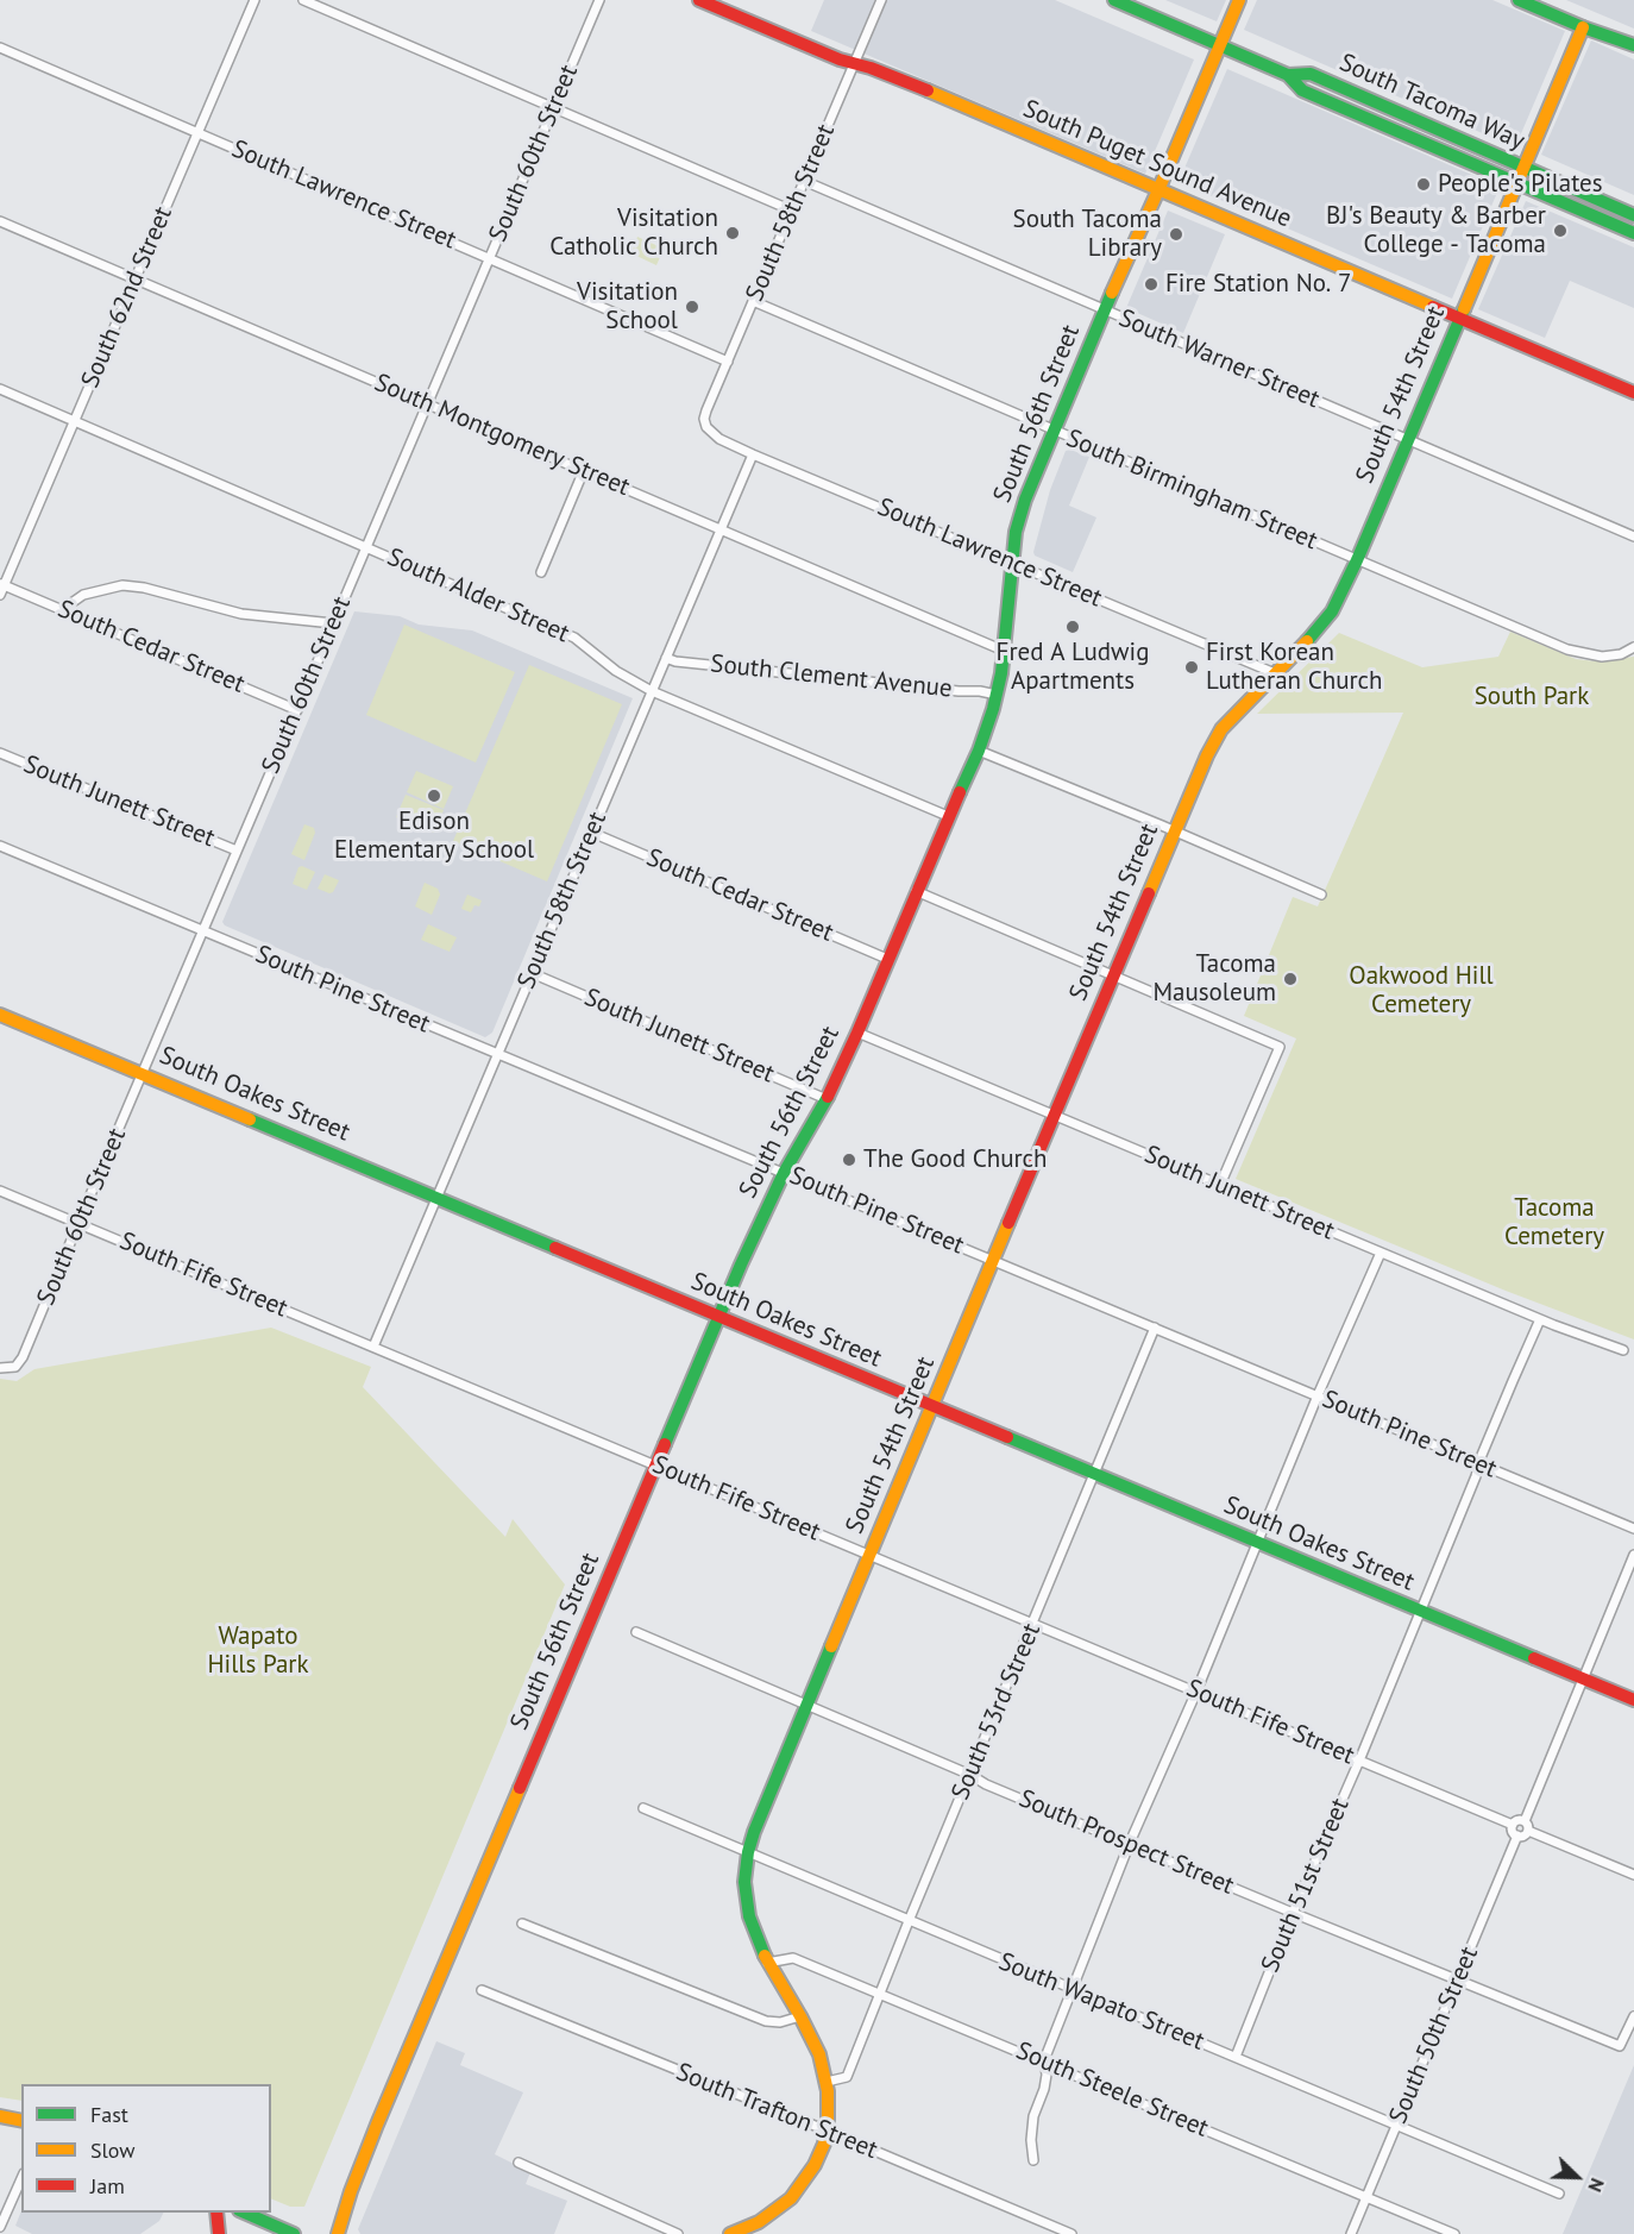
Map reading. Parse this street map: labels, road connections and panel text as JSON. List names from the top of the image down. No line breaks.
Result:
{"streets":{"main road":["South Tacoma Way","South Puget Sound Avenue","South 54th Street","South 56th Street","South Oakes Street"],"street":["South 60th Street","South Lawrence Street","South 58th Street","South 62nd Street","South Warner Street","South Montgomery Street","South Birmingham Street","South Alder Street","South Cedar Street","South Clement Avenue","South Junett Street","South Pine Street","South Fife Street","South 53rd Street","South Prospect Street","South 51st Street","South Wapato Street","South 50th Street","South Steele Street","South Trafton Street"]},"crossings":[["South Tacoma Way","South 54th Street"],["South Tacoma Way","South 56th Street"],["South 60th Street","South Lawrence Street"],["South 60th Street","South Montgomery Street"],["South 60th Street","South Alder Street"],["South 60th Street","South Cedar Street"],["South 60th Street","South Junett Street"],["South 60th Street","South Pine Street"],["South 60th Street","South Oakes Street"],["South 60th Street","South Fife Street"],["South Puget Sound Avenue","South 58th Street"],["South Puget Sound Avenue","South 54th Street"],["South Puget Sound Avenue","South 56th Street"],["South Lawrence Street","South 58th Street"],["South Lawrence Street","South 62nd Street"],["South Lawrence Street","South 54th Street"],["South Lawrence Street","South 56th Street"],["South 58th Street","South Warner Street"],["South 58th Street","South Montgomery Street"],["South 58th Street","South Birmingham Street"],["South 58th Street","South Alder Street"],["South 58th Street","South Cedar Street"],["South 58th Street","South Clement Avenue"],["South 58th Street","South Junett Street"],["South 58th Street","South Pine Street"],["South 58th Street","South Oakes Street"],["South 58th Street","South Fife Street"],["South 62nd Street","South Montgomery Street"],["South 62nd Street","South Alder Street"],["South 62nd Street","South Cedar Street"],["South Warner Street","South 54th Street"],["South Warner Street","South 56th Street"],["South 54th Street","South Birmingham Street"],["South 54th Street","South Junett Street"],["South 54th Street","South Pine Street"],["South 54th Street","South Oakes Street"],["South 54th Street","South Fife Street"],["South 54th Street","South 53rd Street"],["South 54th Street","South Prospect Street"],["South 54th Street","South Wapato Street"],["South 54th Street","South Steele Street"],["South 54th Street","South Trafton Street"],["South 56th Street","South Montgomery Street"],["South 56th Street","South Birmingham Street"],["South 56th Street","South Alder Street"],["South 56th Street","South Cedar Street"],["South 56th Street","South Clement Avenue"],["South 56th Street","South Junett Street"],["South 56th Street","South Pine Street"],["South 56th Street","South Oakes Street"],["South 56th Street","South Fife Street"],["South Junett Street","South 51st Street"],["South Pine Street","South 53rd Street"],["South Pine Street","South 51st Street"],["South Oakes Street","South 53rd Street"],["South Oakes Street","South 51st Street"],["South Fife Street","South 53rd Street"],["South Fife Street","South 51st Street"],["South Fife Street","South 50th Street"],["South 53rd Street","South Prospect Street"],["South 53rd Street","South Wapato Street"],["South 53rd Street","South Steele Street"],["South Prospect Street","South 51st Street"],["South Prospect Street","South 50th Street"],["South 51st Street","South Wapato Street"],["South Wapato Street","South 50th Street"],["South 50th Street","South Steele Street"]],"parks":["South Park","Oakwood Hill Cemetery","Tacoma Cemetery","Wapato Hills Park"],"places":["People's Pilates","BJ's Beauty & Barber College - Tacoma","Visitation Catholic Church","South Tacoma Library","Fire Station No. 7","Visitation School","Fred A Ludwig Apartments","First Korean Lutheran Church","Edison Elementary School","Tacoma Mausoleum","The Good Church"],"legend":["Fast","Slow","Jam"],"north":"bottom right"}
